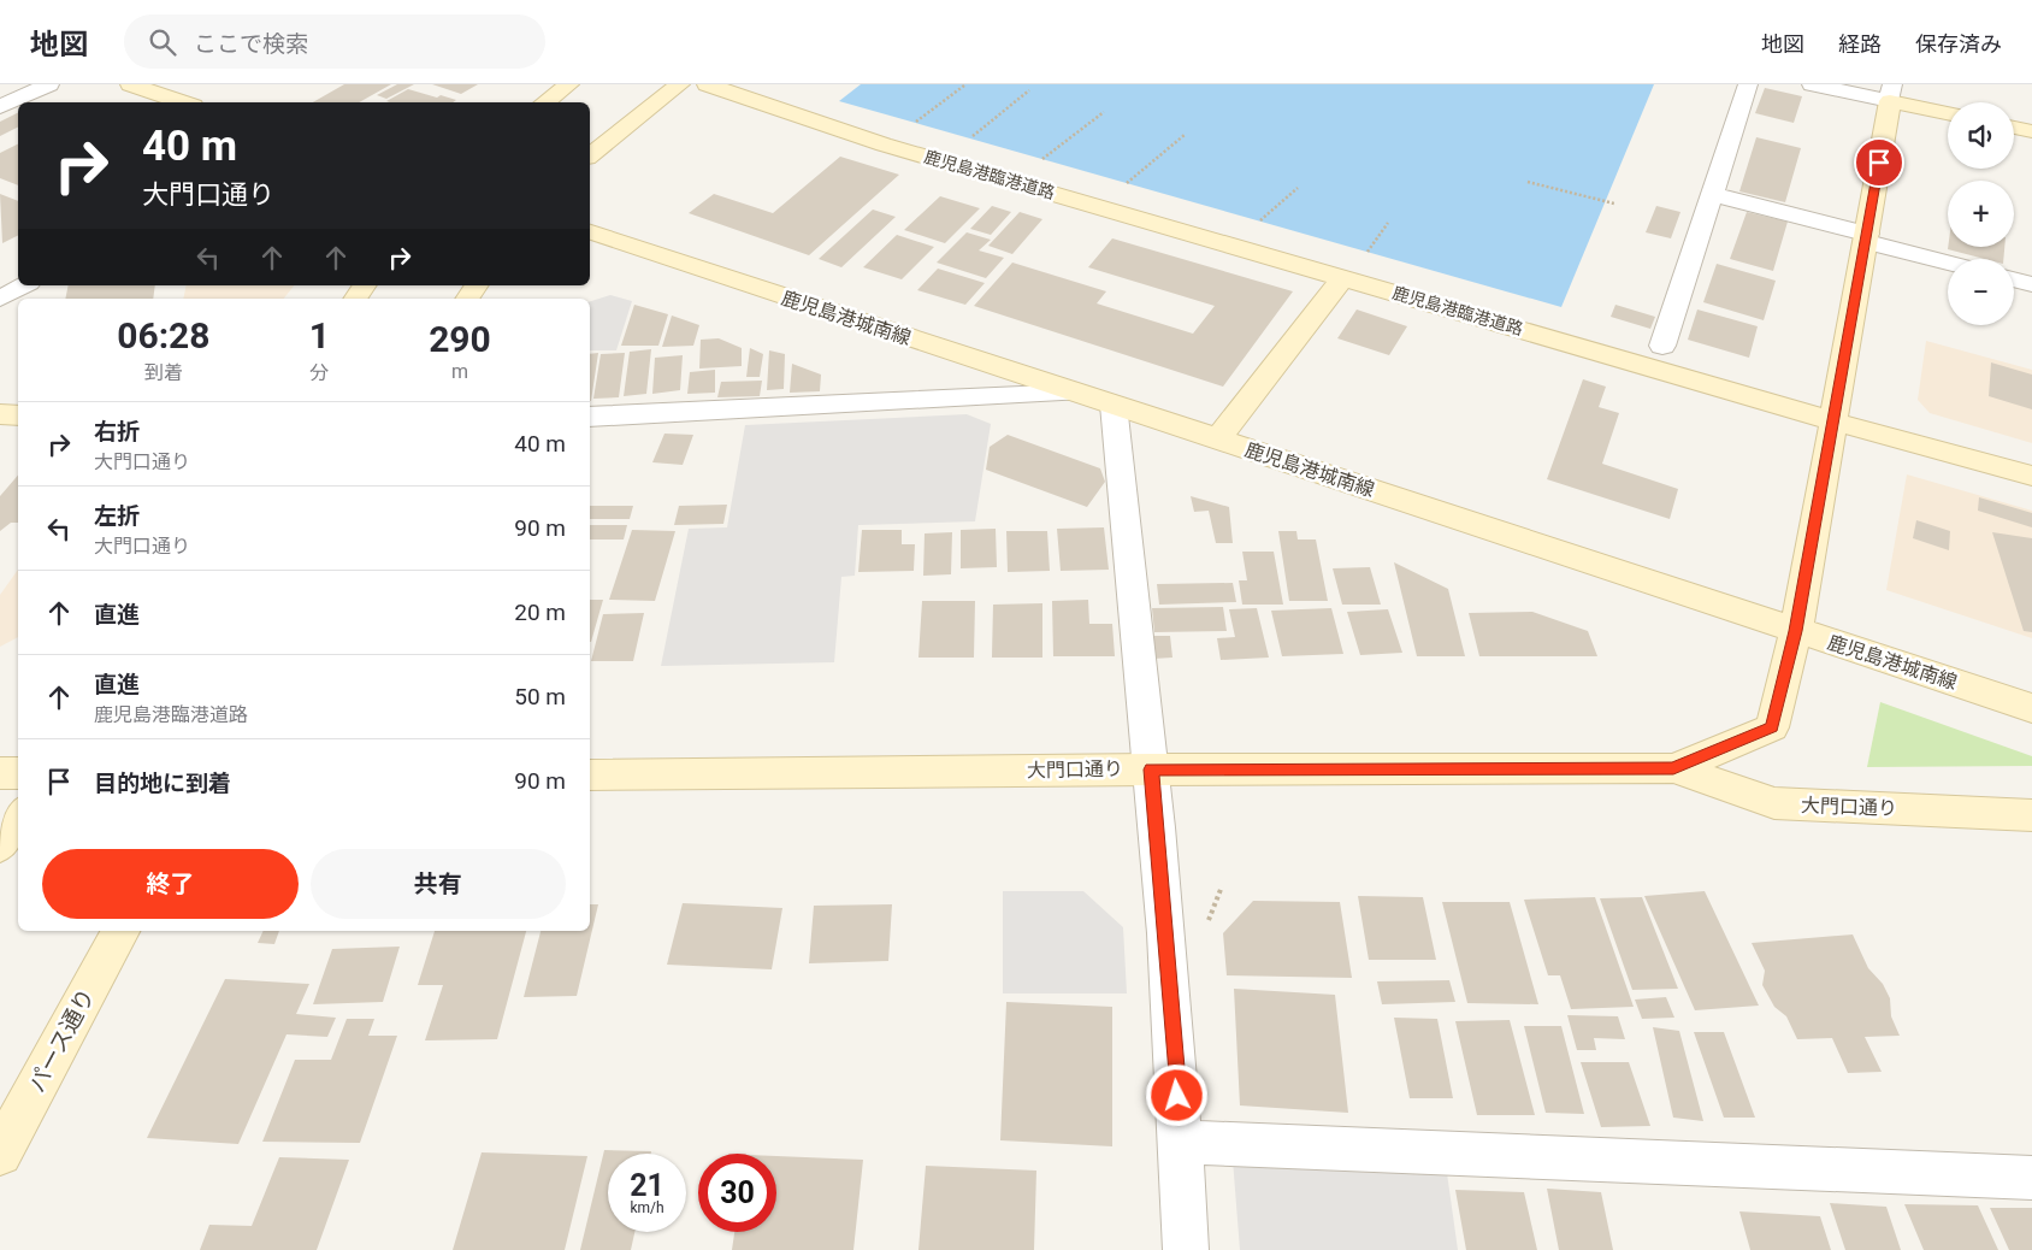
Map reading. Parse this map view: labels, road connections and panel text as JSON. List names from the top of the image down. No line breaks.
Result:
{"streets":{"street":["鹿児島港臨港道路","鹿児島港城南線","大門口通り","パース通り"]},"crossings":[["鹿児島港城南線","大門口通り"]],"page":{"header":"地図","search":"ここで検索","nav":["地図","経路","保存済み"],"map_buttons":["+","−"],"turn":["40 m","大門口通り"],"eta":["06:28","到着","1","分","290","m"],"list":[{"name":"右折","note":"大門口通り","value":"40 m"},{"name":"左折","note":"大門口通り","value":"90 m"},{"name":"直進","value":"20 m"},{"name":"直進","note":"鹿児島港臨港道路","value":"50 m"},{"name":"目的地に到着","value":"90 m"}],"buttons":["終了","共有"],"speed":"21 km/h","limit":"30"}}
